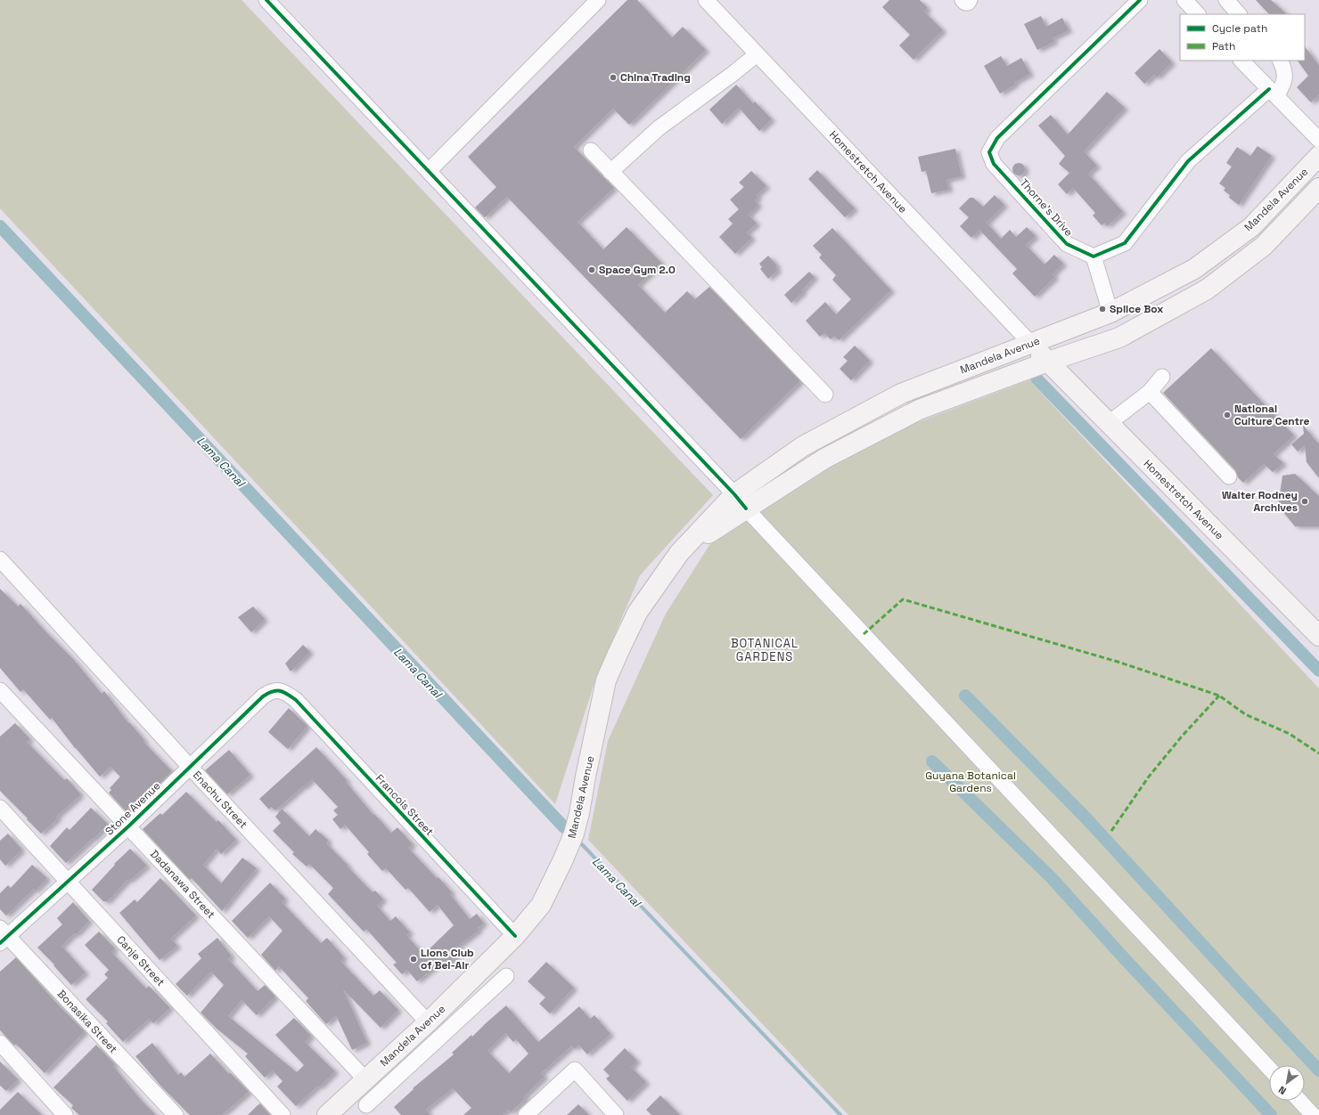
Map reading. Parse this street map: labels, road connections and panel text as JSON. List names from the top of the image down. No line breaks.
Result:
{"streets":{"main road":["Homestretch Avenue","Mandela Avenue"],"street":["Thorne's Drive","Enachu Street","Francois Street","Stone Avenue","Dadanawa Street","Canje Street","Bonasika Street"]},"crossings":[["Homestretch Avenue","Mandela Avenue"],["Mandela Avenue","Enachu Street"],["Mandela Avenue","Francois Street"],["Mandela Avenue","Dadanawa Street"],["Enachu Street","Stone Avenue"],["Francois Street","Stone Avenue"],["Stone Avenue","Dadanawa Street"],["Stone Avenue","Canje Street"],["Stone Avenue","Bonasika Street"]],"districts":["BOTANICAL GARDENS"],"water":["Lama Canal"],"parks":["Guyana Botanical Gardens"],"places":["China Trading","Space Gym 2.0","Splice Box","National Culture Centre","Walter Rodney Archives","Lions Club of Bel-Air"],"legend":["Cycle path","Path"],"north":"bottom left"}
